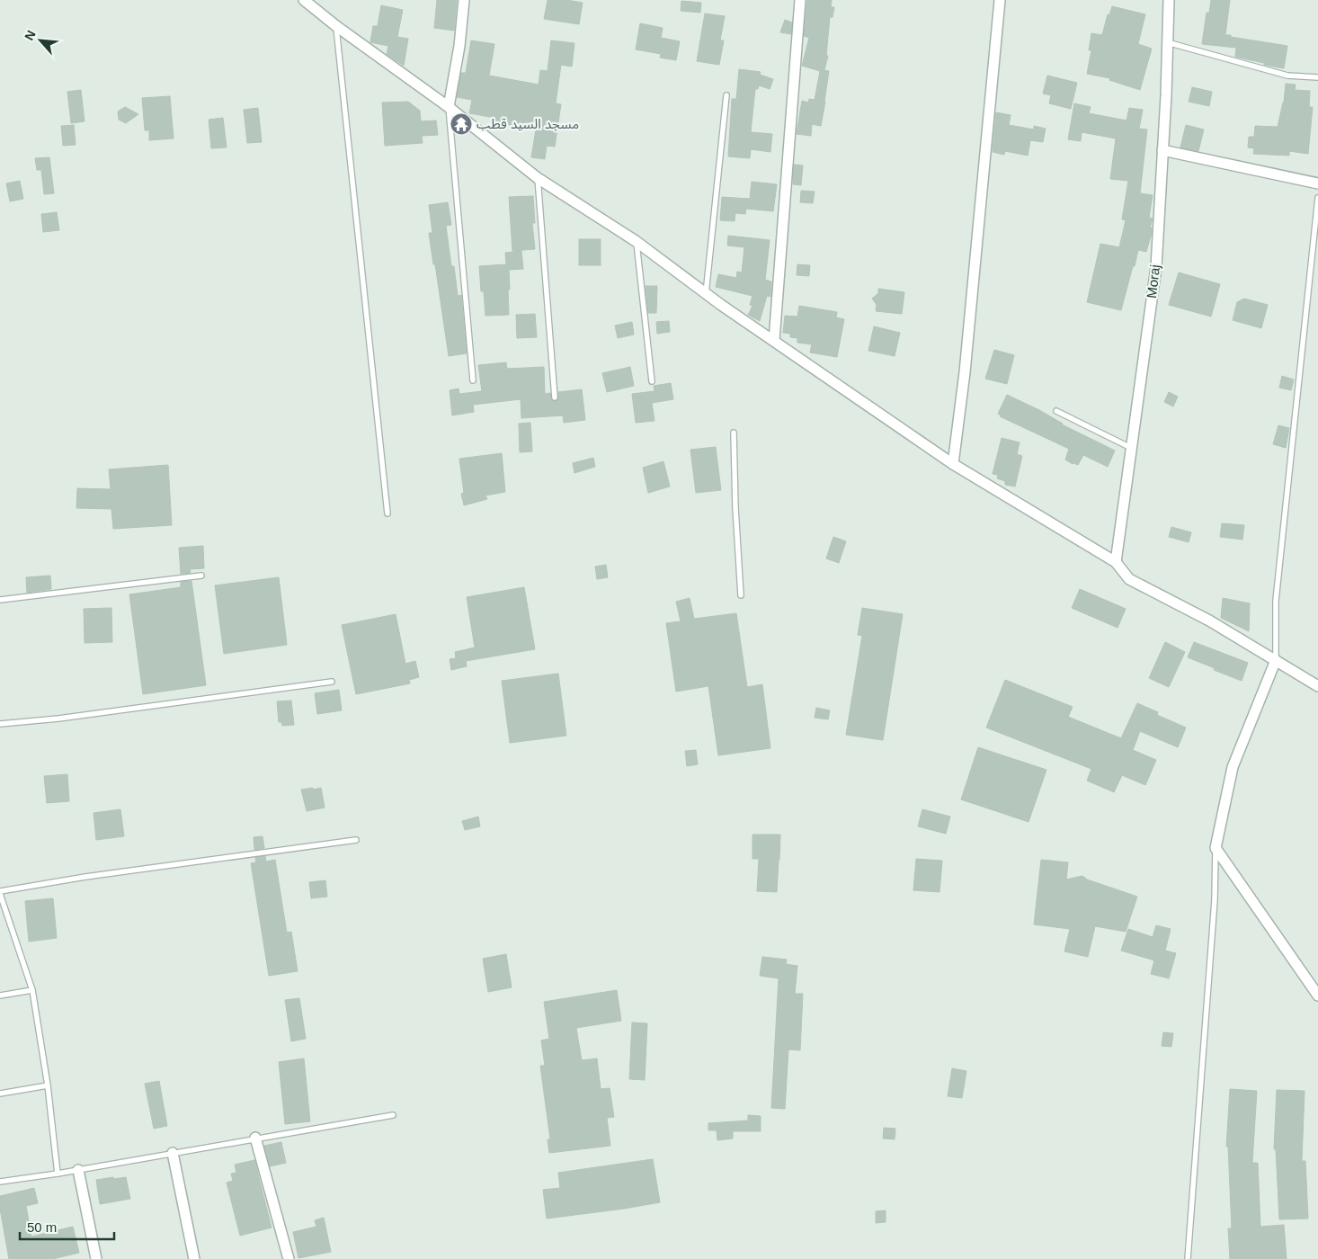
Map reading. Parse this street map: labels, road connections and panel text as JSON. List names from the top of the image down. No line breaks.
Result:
{"streets":{"street":["Moraj"]},"places":{"temple":["مسجد السيد قطب"]},"scale_bar":"50 m","north":"top left"}
